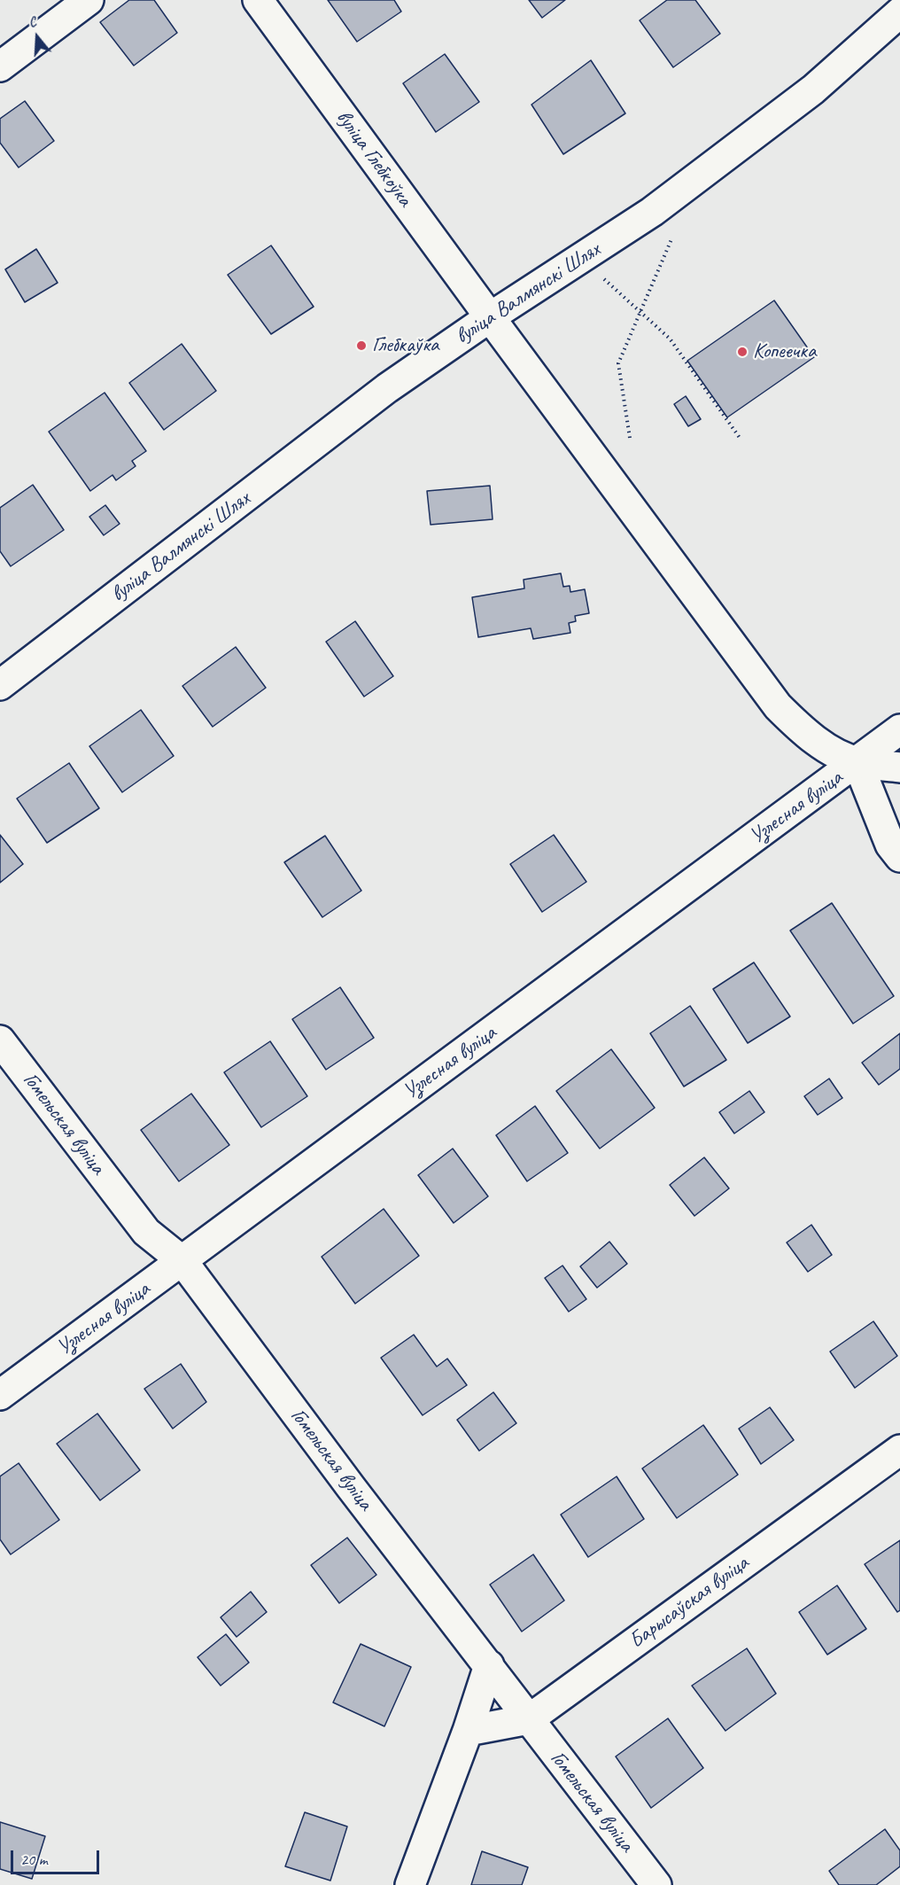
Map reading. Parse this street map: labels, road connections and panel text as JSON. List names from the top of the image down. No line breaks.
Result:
{"streets":{"street":["вуліца Глебкоўка","вуліца Валмянскі Шлях","Узлесная вуліца","Гомельская вуліца","Барысаўская вуліца"]},"crossings":[["вуліца Глебкоўка","вуліца Валмянскі Шлях"],["вуліца Глебкоўка","Узлесная вуліца"],["Узлесная вуліца","Гомельская вуліца"],["Гомельская вуліца","Барысаўская вуліца"]],"places":["Глебкаўка","Копеечка"],"scale_bar":"20 m","north":"top"}
